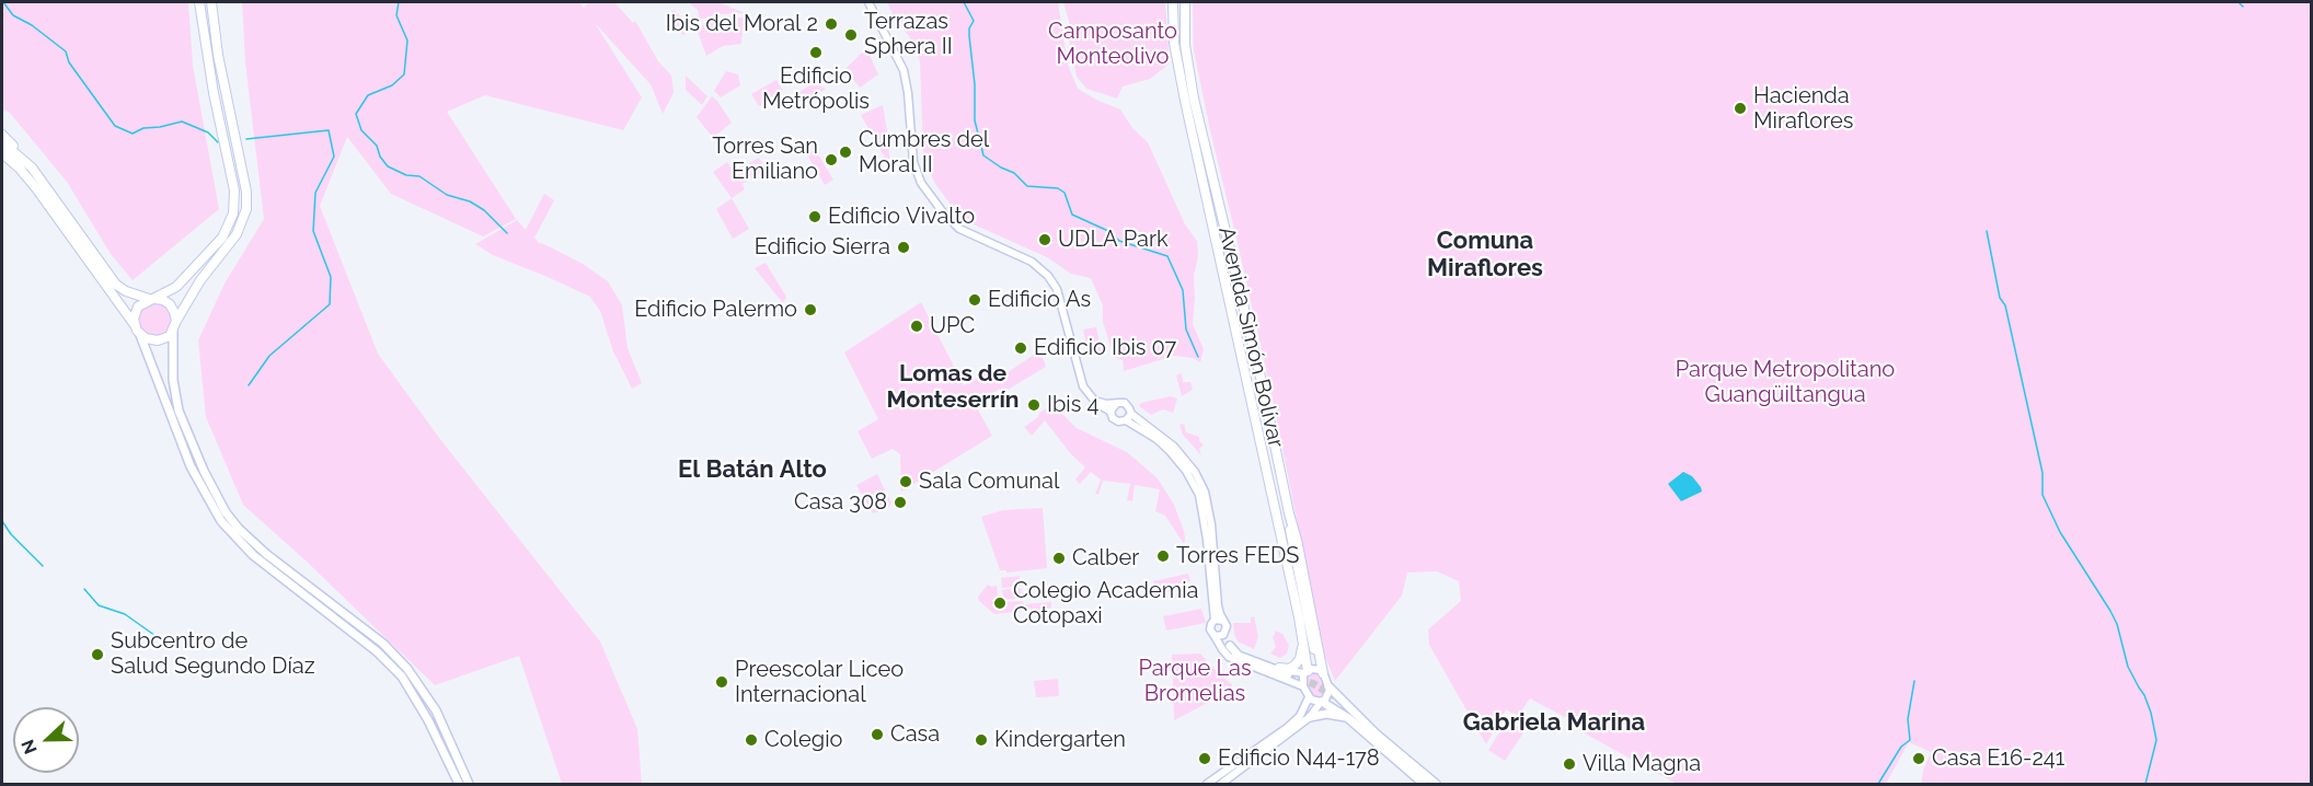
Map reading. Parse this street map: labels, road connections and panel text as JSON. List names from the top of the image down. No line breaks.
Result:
{"streets":{"highway":["Avenida Simón Bolívar"]},"districts":["Comuna Miraflores","Lomas de Monteserrín","El Batán Alto","Gabriela Marina"],"parks":["Camposanto Monteolivo","Parque Metropolitano Guangüiltangua","Parque Las Bromelias"],"places":["Ibis del Moral 2","Terrazas Sphera II","Edificio Metrópolis","Hacienda Miraflores","Cumbres del Moral II","Torres San Emiliano","Edificio Vivalto","UDLA Park","Edificio Sierra","Edificio As","Edificio Palermo","UPC","Edificio Ibis 07","Ibis 4","Sala Comunal","Casa 308","Torres FEDS","Calber","Colegio Academia Cotopaxi","Subcentro de Salud Segundo Díaz","Preescolar Liceo Internacional","Casa","Colegio","Kindergarten","Edificio N44-178","Casa E16-241","Villa Magna"],"north":"left"}
